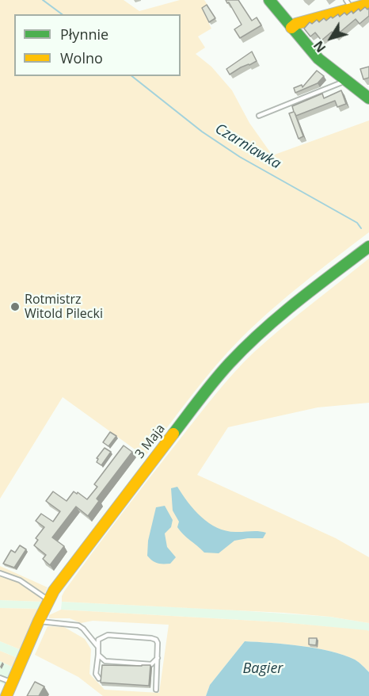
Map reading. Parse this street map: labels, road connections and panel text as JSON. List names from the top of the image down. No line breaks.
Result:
{"streets":{"main road":["3 Maja"]},"water":["Czarniawka","Bagier"],"places":["Rotmistrz Witold Pilecki"],"legend":["Płynnie","Wolno"],"north":"bottom left"}
